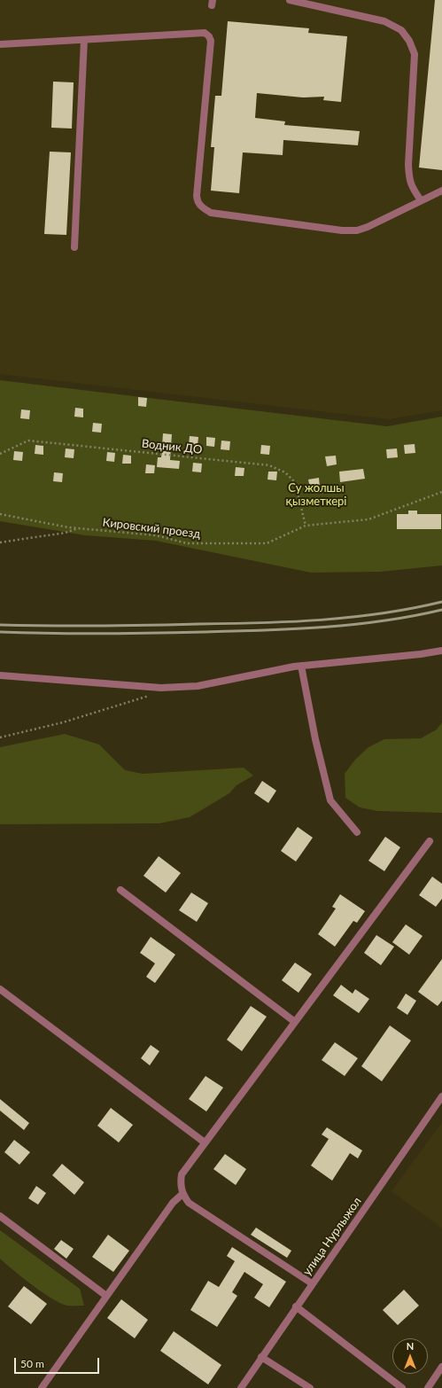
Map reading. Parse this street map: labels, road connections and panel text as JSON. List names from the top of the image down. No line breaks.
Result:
{"streets":{"street":["улица Нурлыжол"],"path":["Водник ДО","Кировский проезд"]},"crossings":[["Водник ДО","Кировский проезд"]],"parks":["Су жолшы қызметкері"],"scale_bar":"50 m","north":"top"}
